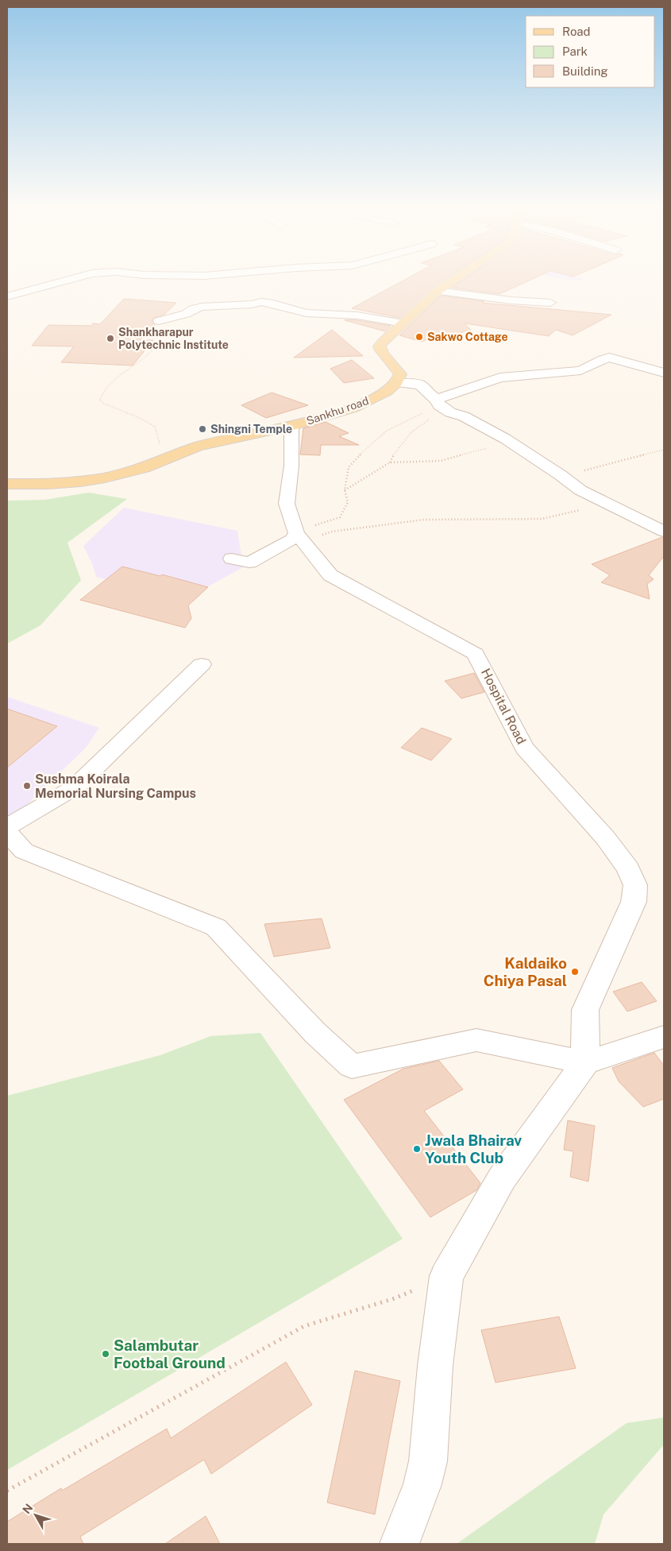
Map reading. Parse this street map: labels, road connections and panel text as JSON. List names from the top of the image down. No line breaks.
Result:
{"streets":{"main road":["Sankhu road"],"street":["Hospital Road"]},"crossings":[["Sankhu road","Hospital Road"]],"places":["Sakwo Cottage","Shankharapur Polytechnic Institute","Shingni Temple","Sushma Koirala Memorial Nursing Campus","Kaldaiko Chiya Pasal","Jwala Bhairav Youth Club","Salambutar Footbal Ground"],"legend":["Road","Park","Building"],"north":"top left"}
